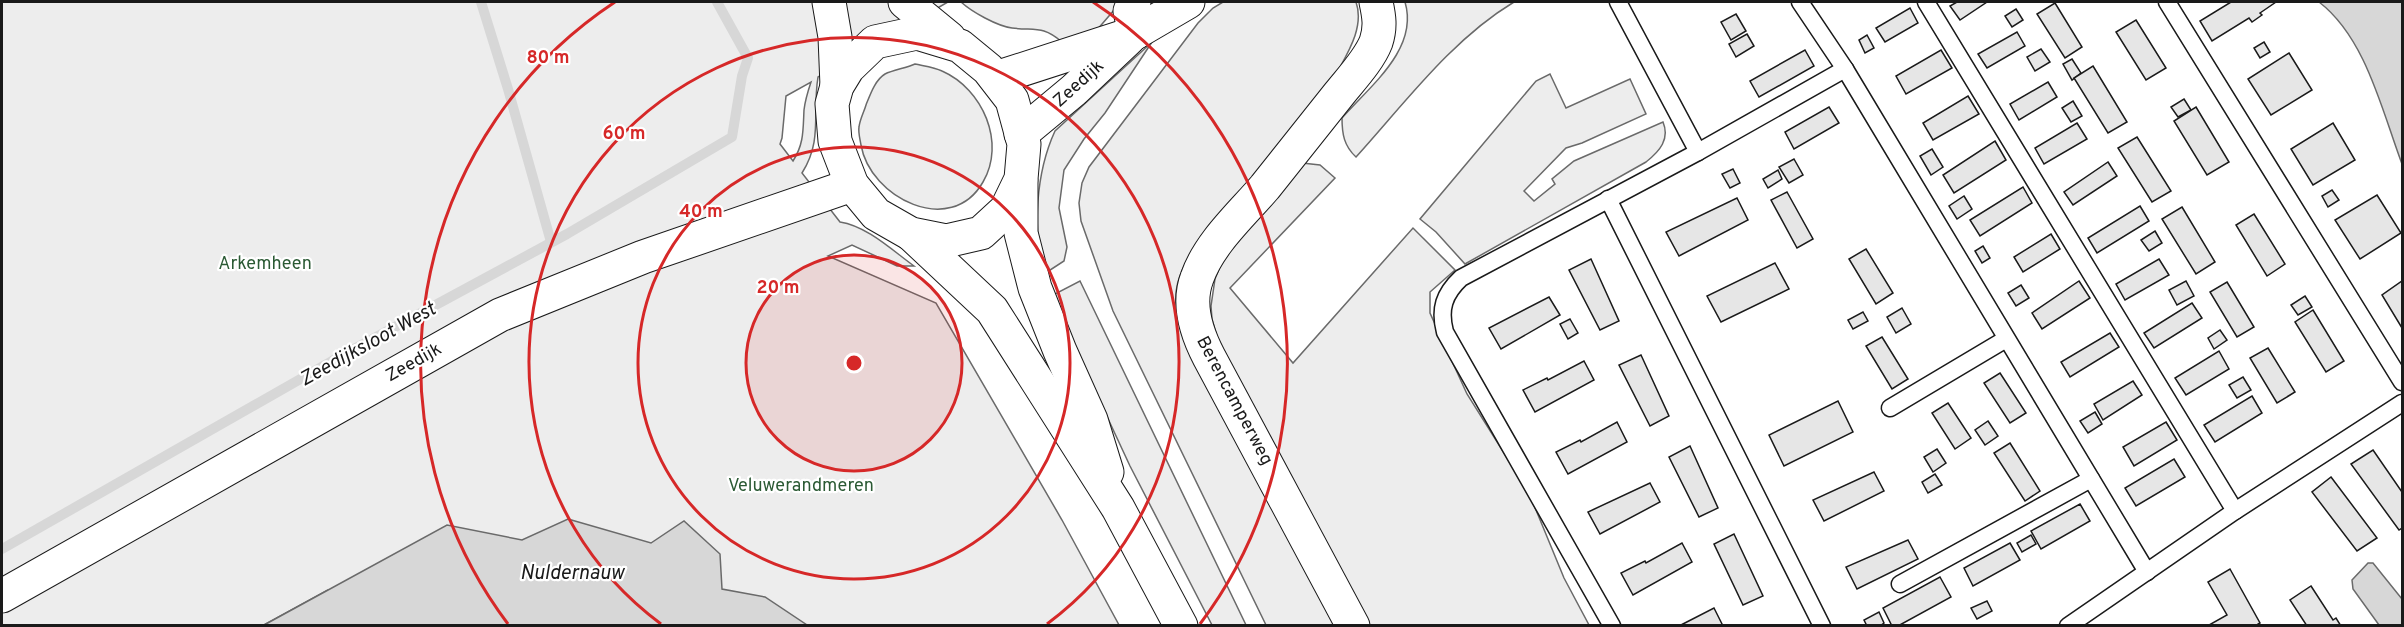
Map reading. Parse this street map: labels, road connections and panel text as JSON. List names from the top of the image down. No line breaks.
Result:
{"streets":{"street":["Zeedijk","Berencamperweg"]},"water":["Zeedijksloot West","Nuldernauw"],"parks":["Arkemheen","Veluwerandmeren"],"rings":["80 m","60 m","40 m","20 m"]}
